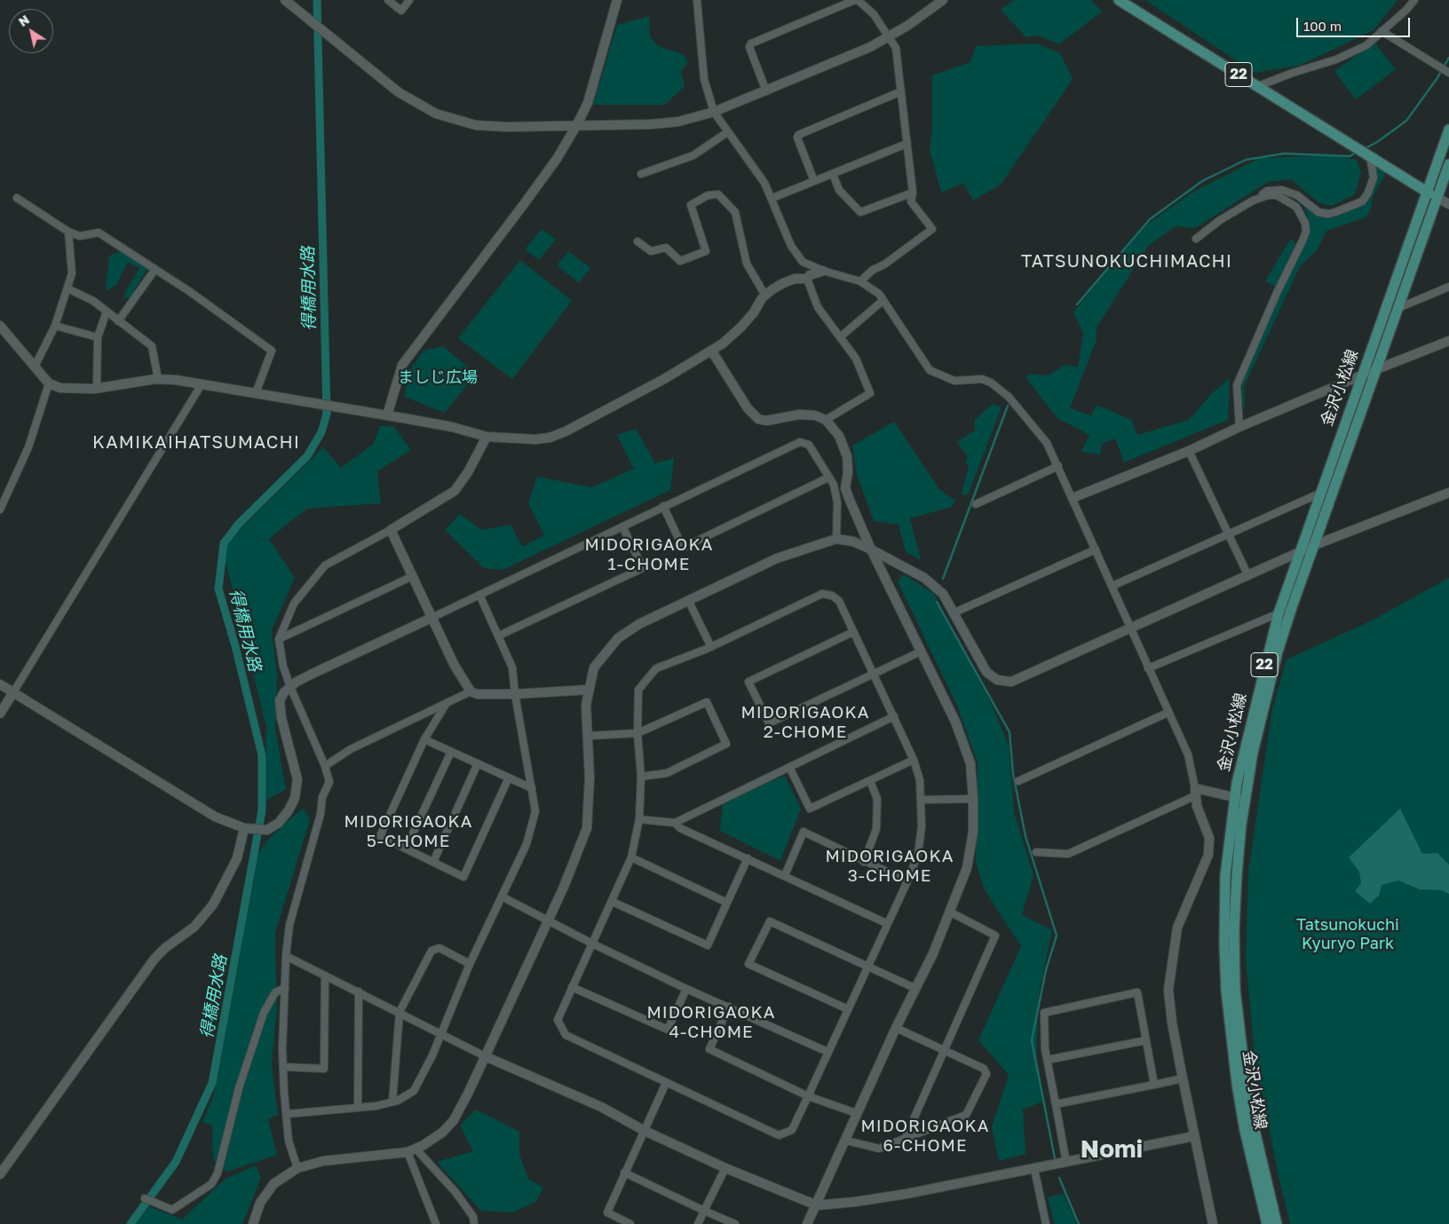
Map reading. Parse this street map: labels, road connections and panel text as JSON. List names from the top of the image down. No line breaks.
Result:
{"streets":{"main road":["22","金沢小松線"]},"crossings":[["22","金沢小松線"]],"districts":["TATSUNOKUCHIMACHI","KAMIKAIHATSUMACHI","MIDORIGAOKA 1-CHOME","MIDORIGAOKA 2-CHOME","MIDORIGAOKA 5-CHOME","MIDORIGAOKA 3-CHOME","MIDORIGAOKA 4-CHOME","MIDORIGAOKA 6-CHOME","Nomi"],"water":["得橋用水路"],"parks":["ましじ広場","Tatsunokuchi Kyuryo Park"],"scale_bar":"100 m","north":"top left"}
